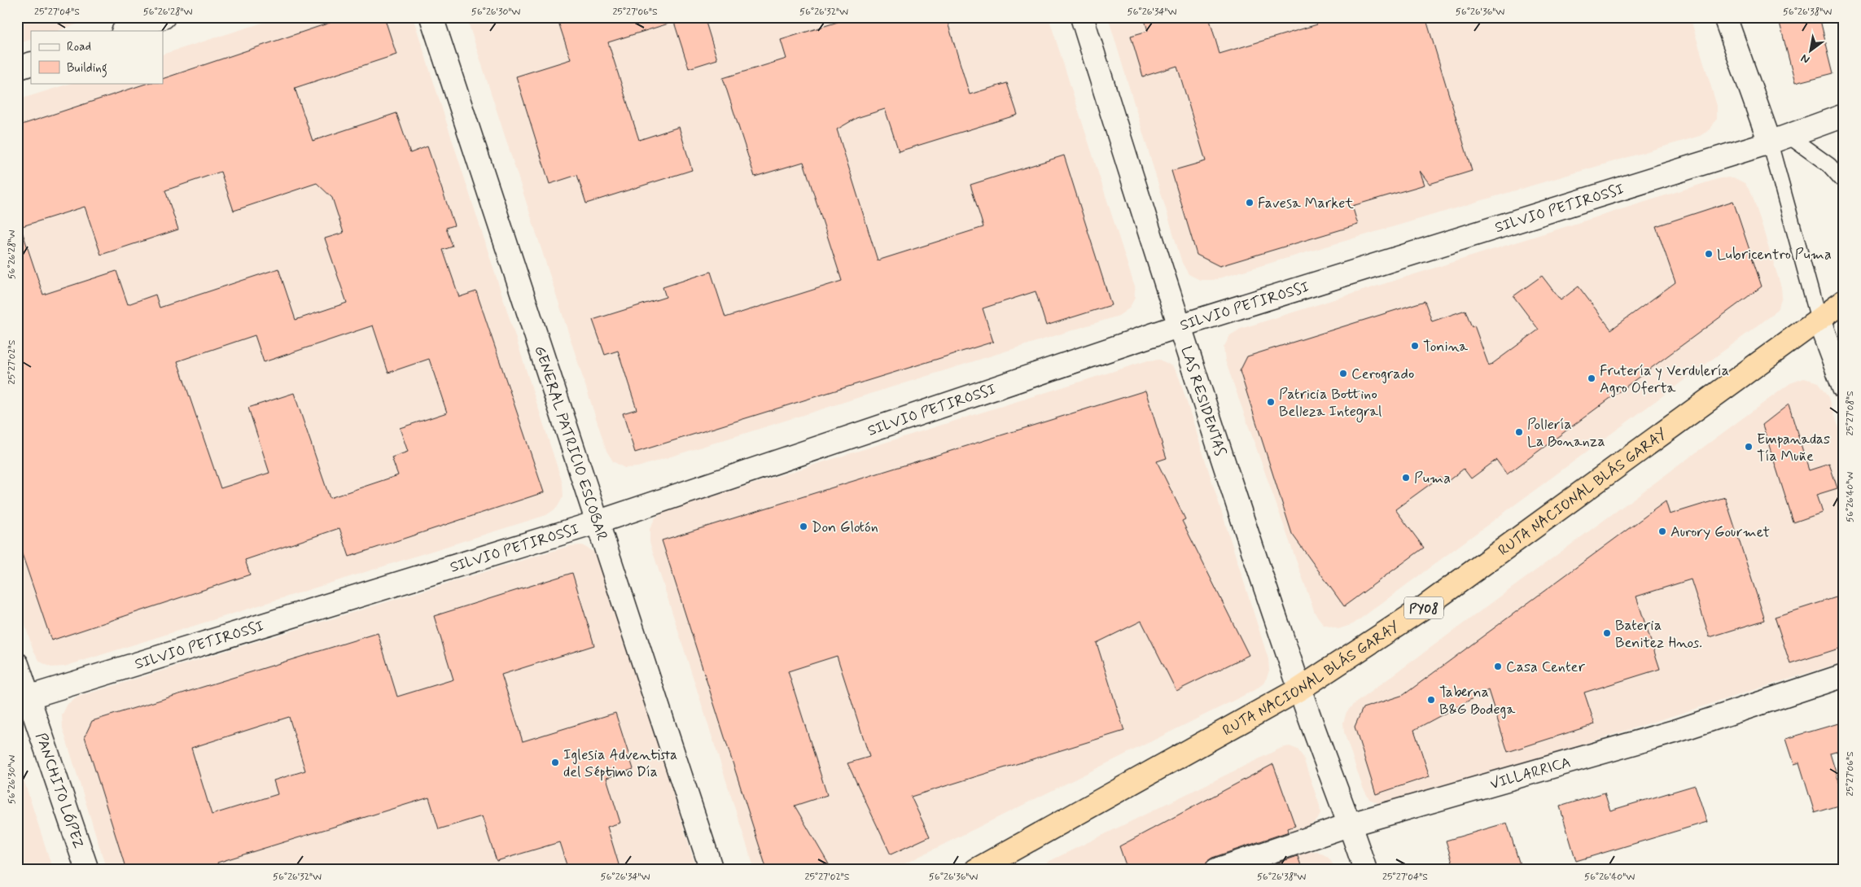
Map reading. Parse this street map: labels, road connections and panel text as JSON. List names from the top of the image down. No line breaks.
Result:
{"streets":{"highway":["RUTA NACIONAL BLÁS GARAY","PY08"],"street":["SILVIO PETIROSSI","LAS RESIDENTAS","GENERAL PATRICIO ESCOBAR","VILLARRICA","PANCHITO LÓPEZ"]},"crossings":[["SILVIO PETIROSSI","LAS RESIDENTAS"],["SILVIO PETIROSSI","GENERAL PATRICIO ESCOBAR"],["SILVIO PETIROSSI","PANCHITO LÓPEZ"],["LAS RESIDENTAS","RUTA NACIONAL BLÁS GARAY"],["LAS RESIDENTAS","VILLARRICA"]],"places":["Favesa Market","Lubricentro Puma","Tonina","Cerogrado","Frutería y Verdulería Agro Oferta","Patricia Bottino Belleza Integral","Pollería La Bonanza","Empanadas Tía Muñe","Puma","Don Glotón","Aurory Gourmet","Bateria Benitez Hnos.","Casa Center","Taberna B&G Bodega","Iglesia Adventista del Séptimo Día"],"legend":["Road","Building"],"north":"bottom left","coordinates":["25°27'04\"S","56°26'28\"W","56°26'30\"W","25°27'06\"S","56°26'32\"W","56°26'34\"W","56°26'36\"W","56°26'38\"W","25°27'02\"S","25°27'08\"S","56°26'40\"W"]}
